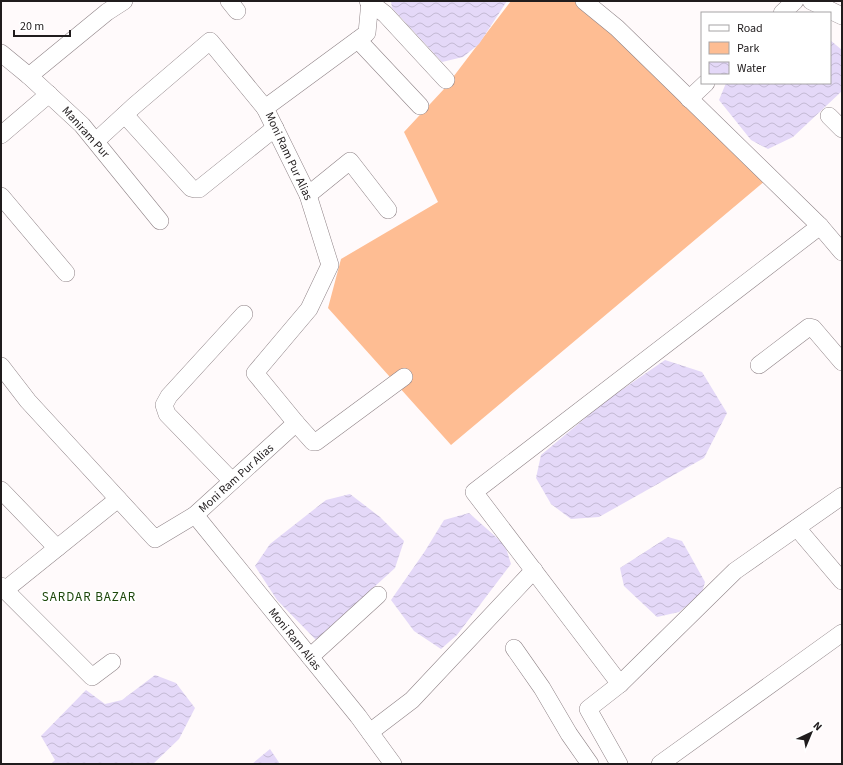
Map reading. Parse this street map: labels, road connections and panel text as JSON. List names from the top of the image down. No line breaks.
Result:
{"streets":{"street":["Maniram Pur","Moni Ram Pur Alias","Moni Ram Alias"]},"crossings":[["Moni Ram Pur Alias","Moni Ram Alias"]],"districts":["SARDAR BAZAR"],"legend":["Road","Park","Water"],"scale_bar":"20 m","north":"top right"}
